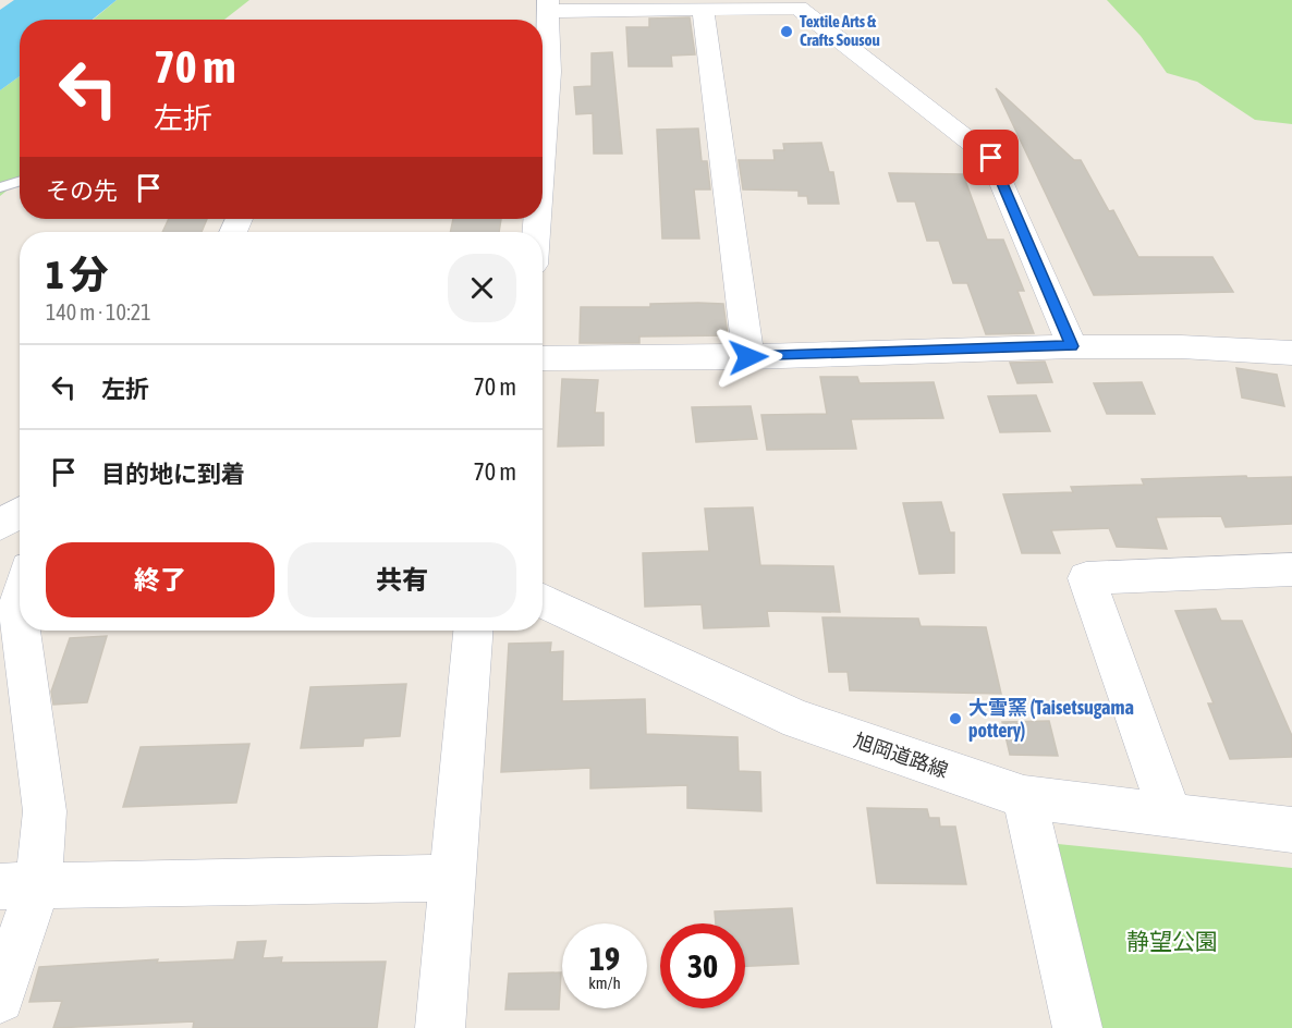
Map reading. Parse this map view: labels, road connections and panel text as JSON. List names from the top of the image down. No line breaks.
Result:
{"streets":{"street":["旭岡道路線"]},"parks":["静望公園"],"places":["Textile Arts & Crafts Sousou","大雪窯 (Taisetsugama pottery)"],"page":{"turn":["70 m","左折"],"then":"その先","heading":["1 分","140 m · 10:21"],"list":[{"name":"左折","value":"70 m"},{"name":"目的地に到着","value":"70 m"}],"buttons":["終了","共有"],"speed":"19 km/h","limit":"30"}}
